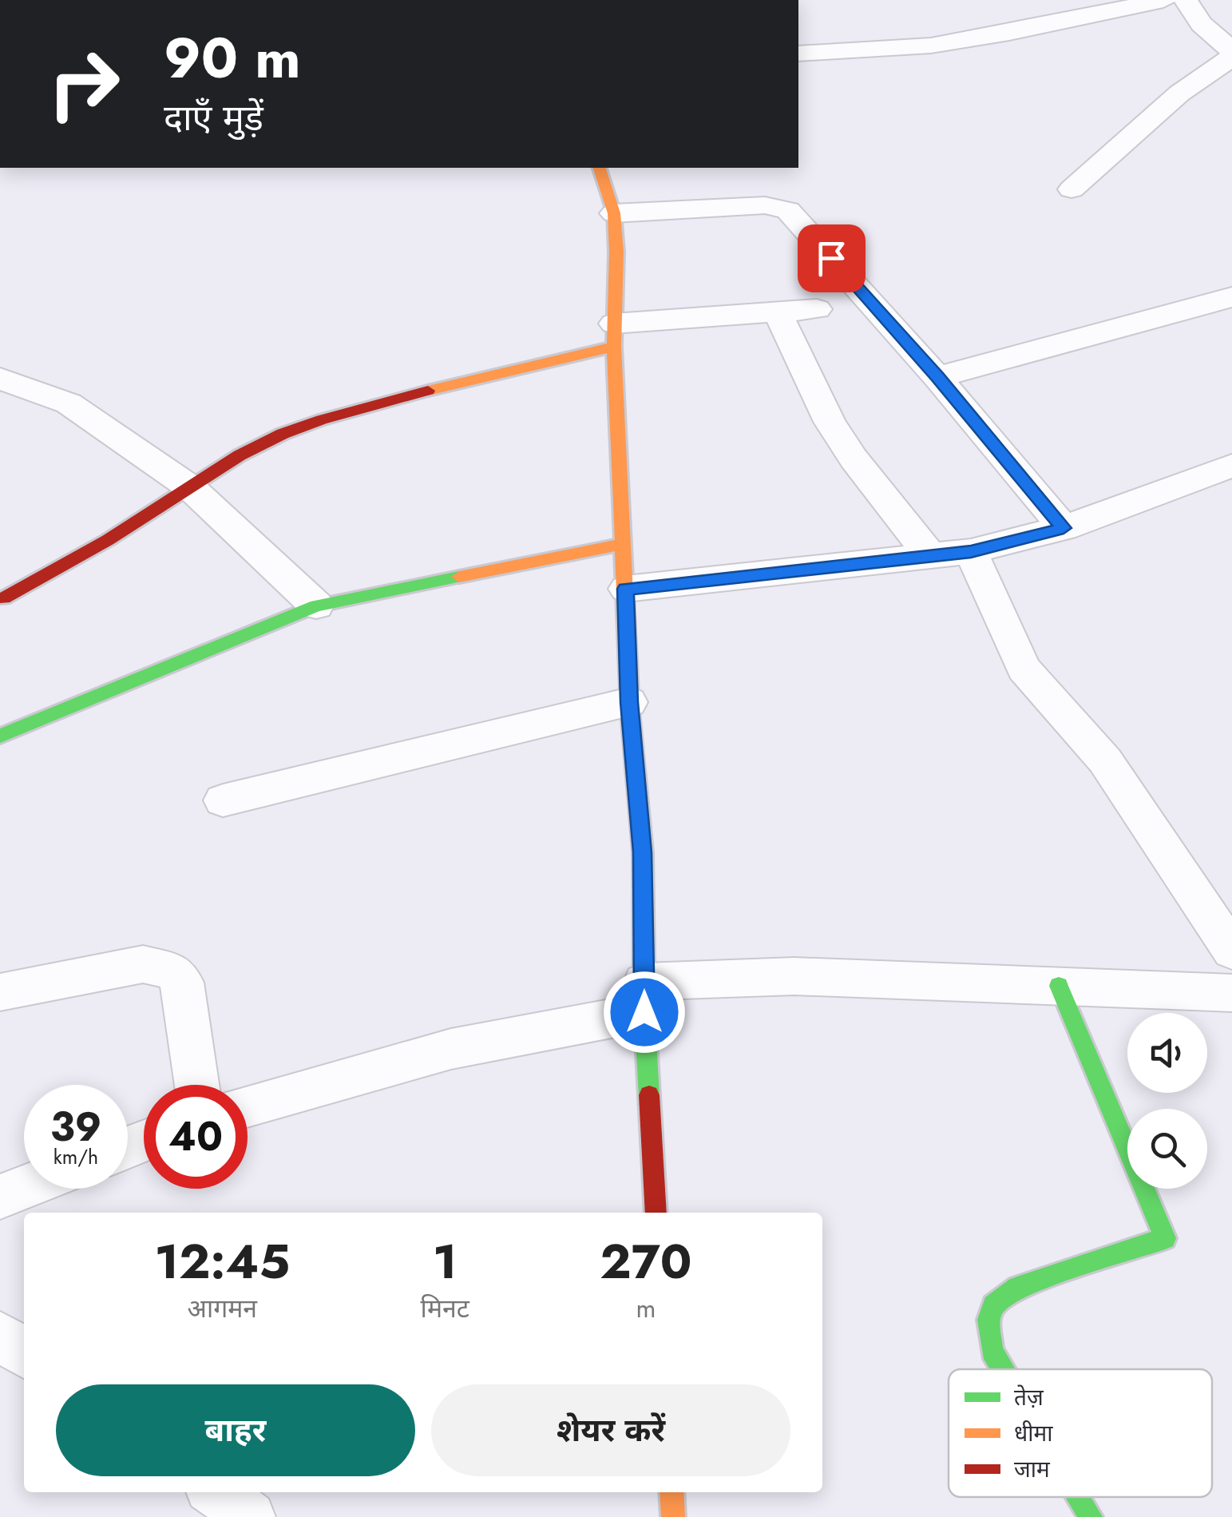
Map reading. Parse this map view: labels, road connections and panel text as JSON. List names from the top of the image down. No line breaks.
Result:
{"legend":["तेज़","धीमा","जाम"],"page":{"turn":["90 m","दाएँ मुड़ें"],"speed":"39 km/h","limit":"40","eta":["12:45","आगमन","1","मिनट","270","m"],"buttons":["बाहर","शेयर करें"]}}
